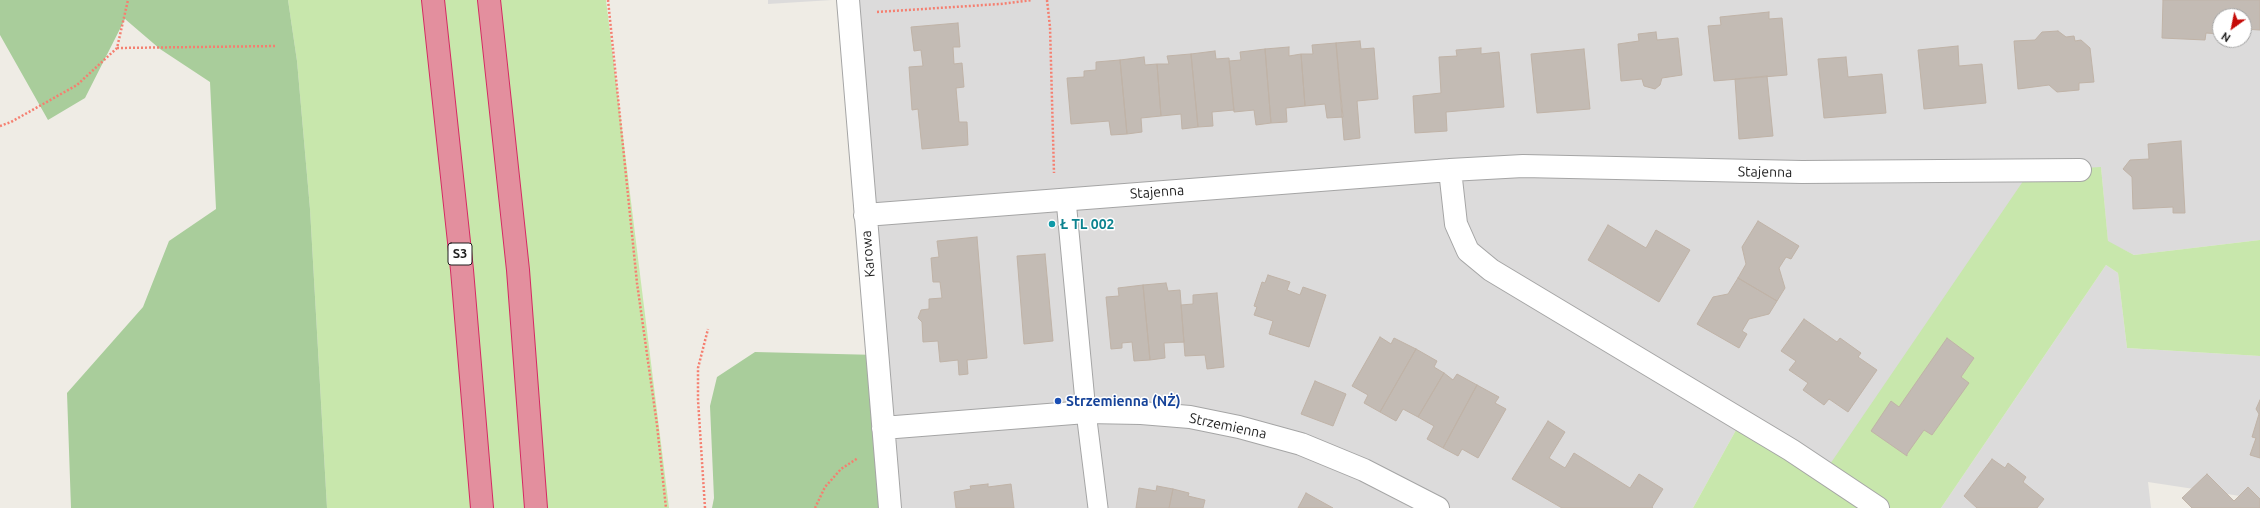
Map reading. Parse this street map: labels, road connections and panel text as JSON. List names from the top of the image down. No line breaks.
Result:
{"streets":{"highway":["S3"],"street":["Stajenna","Karowa","Strzemienna"]},"crossings":[["Stajenna","Karowa"],["Karowa","Strzemienna"]],"places":["Ł TL 002","Strzemienna (NŻ)"],"north":"bottom left"}
